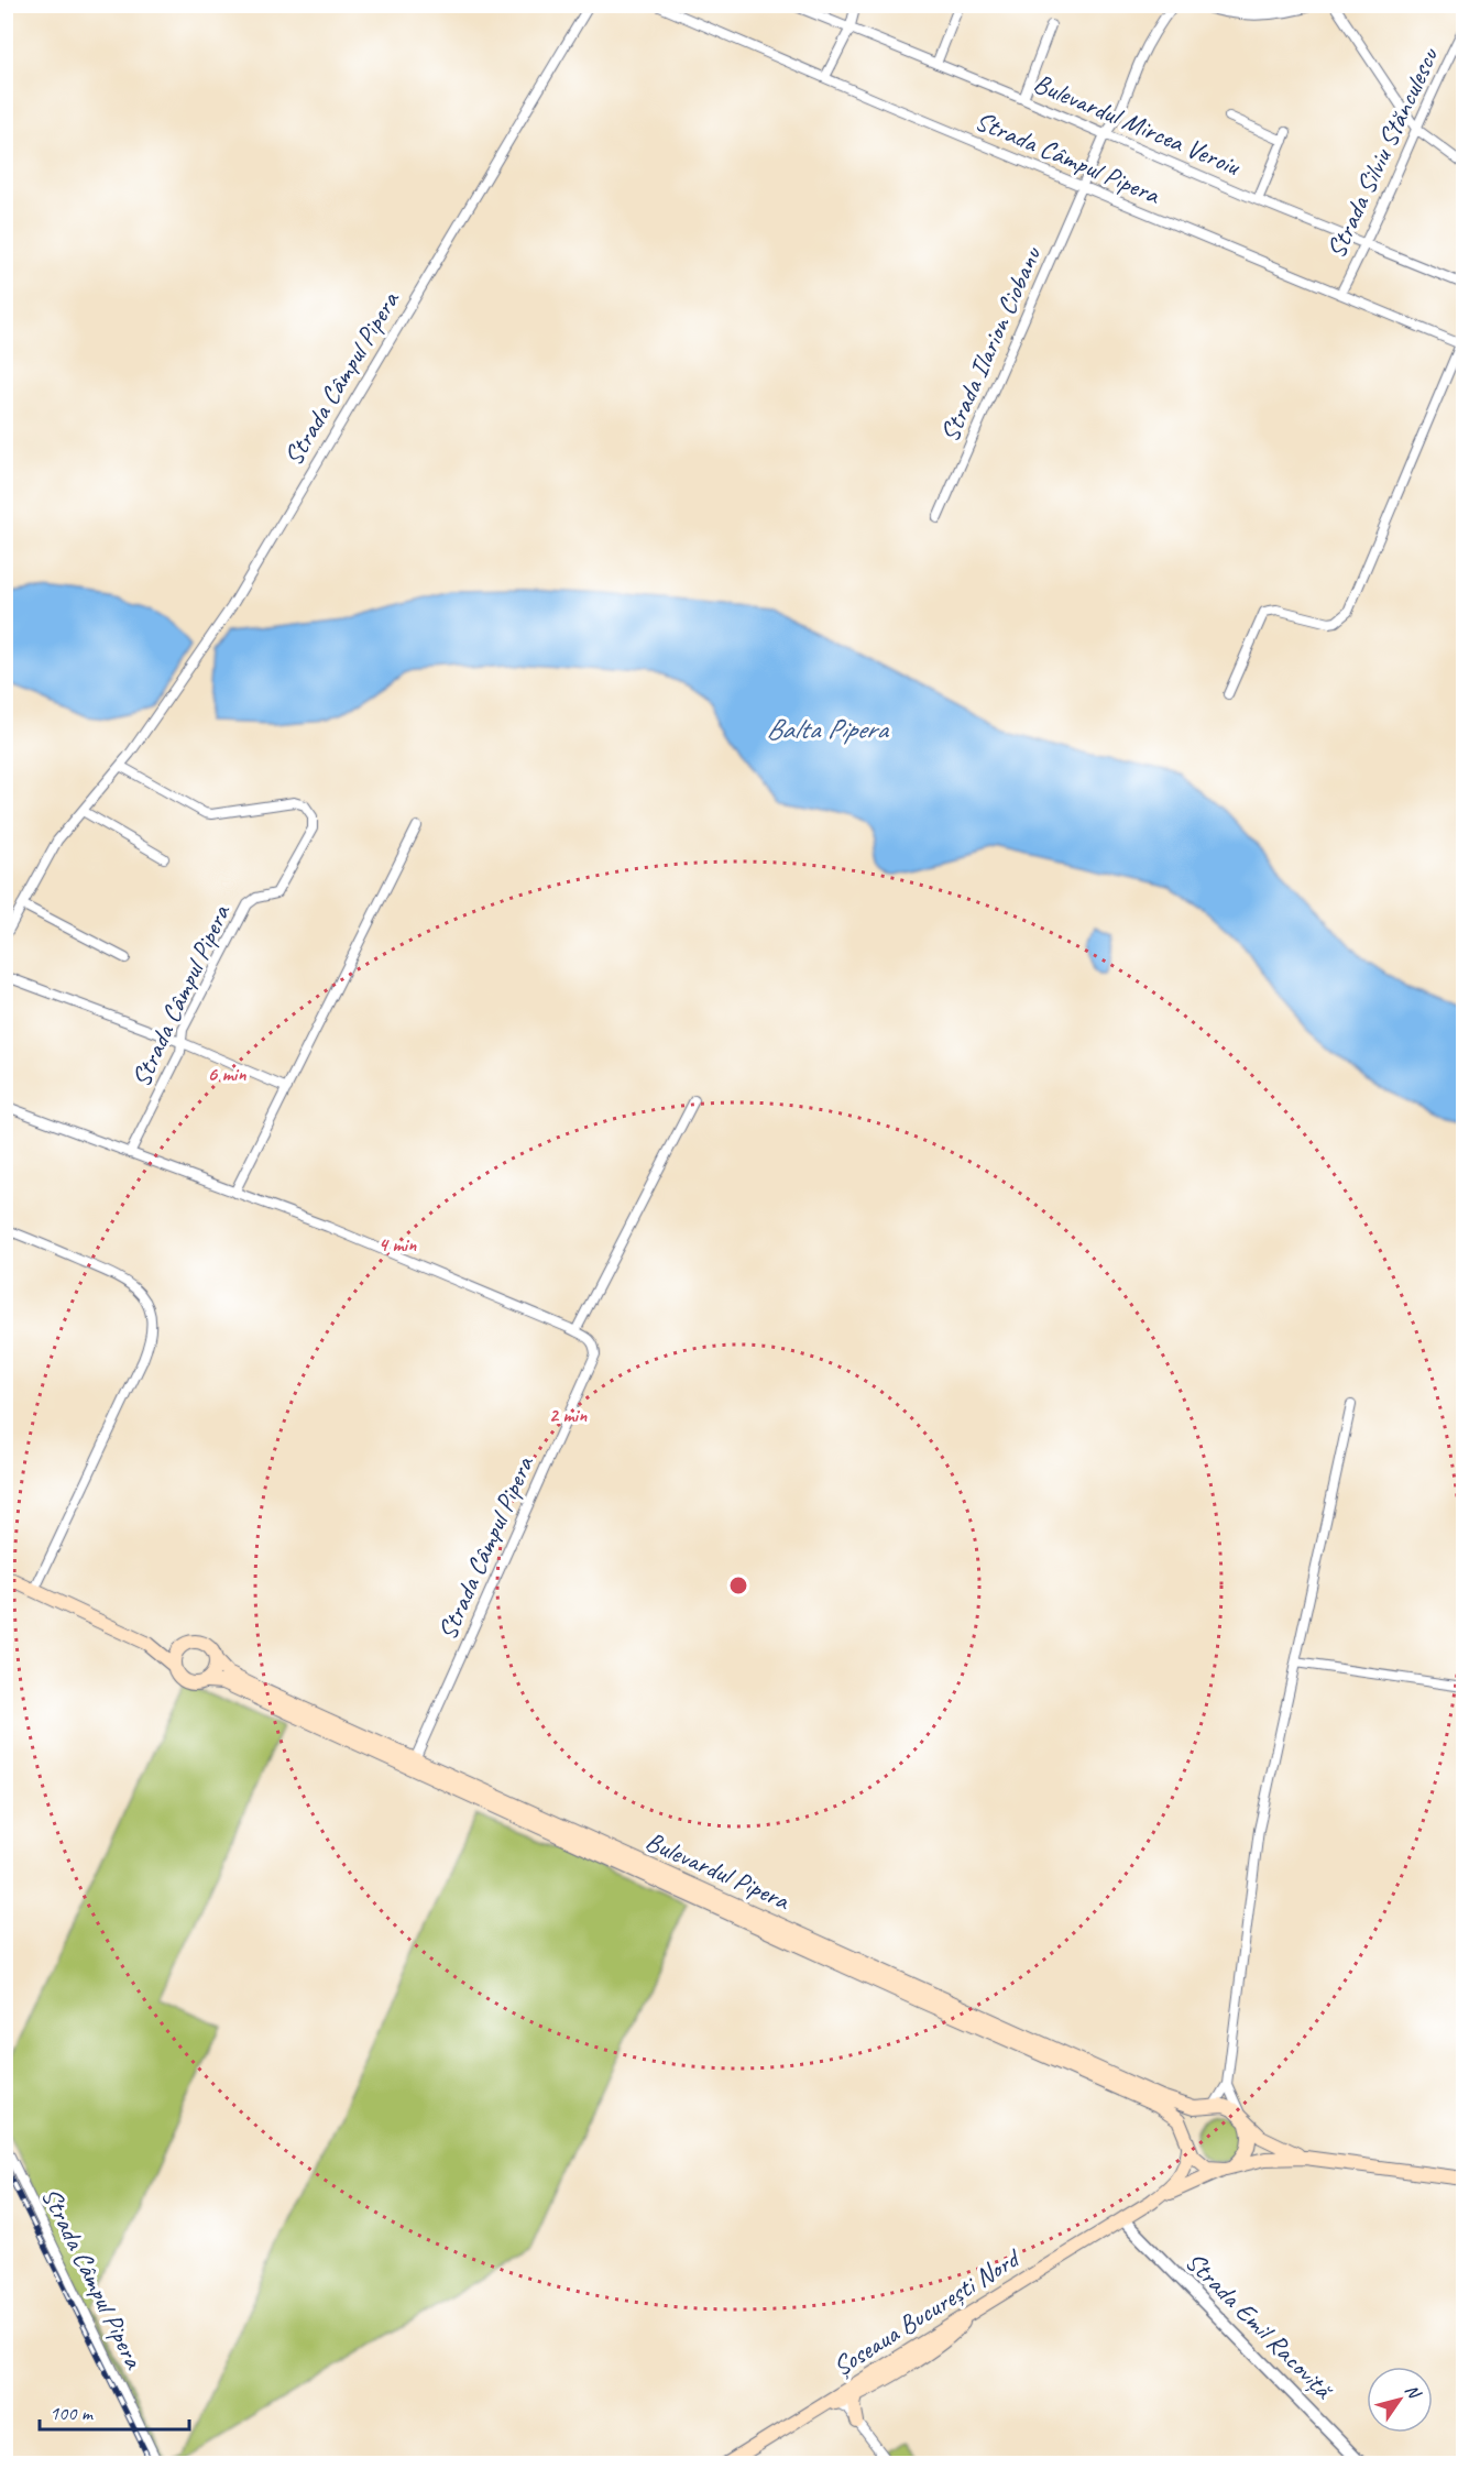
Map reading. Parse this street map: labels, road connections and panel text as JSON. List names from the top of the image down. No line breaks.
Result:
{"streets":{"main road":["Bulevardul Pipera","Șoseaua București Nord"],"street":["Bulevardul Mircea Veroiu","Strada Silviu Stănculescu","Strada Câmpul Pipera","Strada Ilarion Ciobanu","Strada Emil Racoviță"]},"crossings":[["Bulevardul Mircea Veroiu","Strada Silviu Stănculescu"],["Bulevardul Mircea Veroiu","Strada Ilarion Ciobanu"],["Strada Silviu Stănculescu","Strada Câmpul Pipera"],["Strada Câmpul Pipera","Strada Ilarion Ciobanu"],["Strada Câmpul Pipera","Bulevardul Pipera"],["Bulevardul Pipera","Șoseaua București Nord"],["Șoseaua București Nord","Strada Emil Racoviță"]],"water":["Balta Pipera"],"scale_bar":"100 m","north":"top right","rings":["6 min","4 min","2 min"]}
